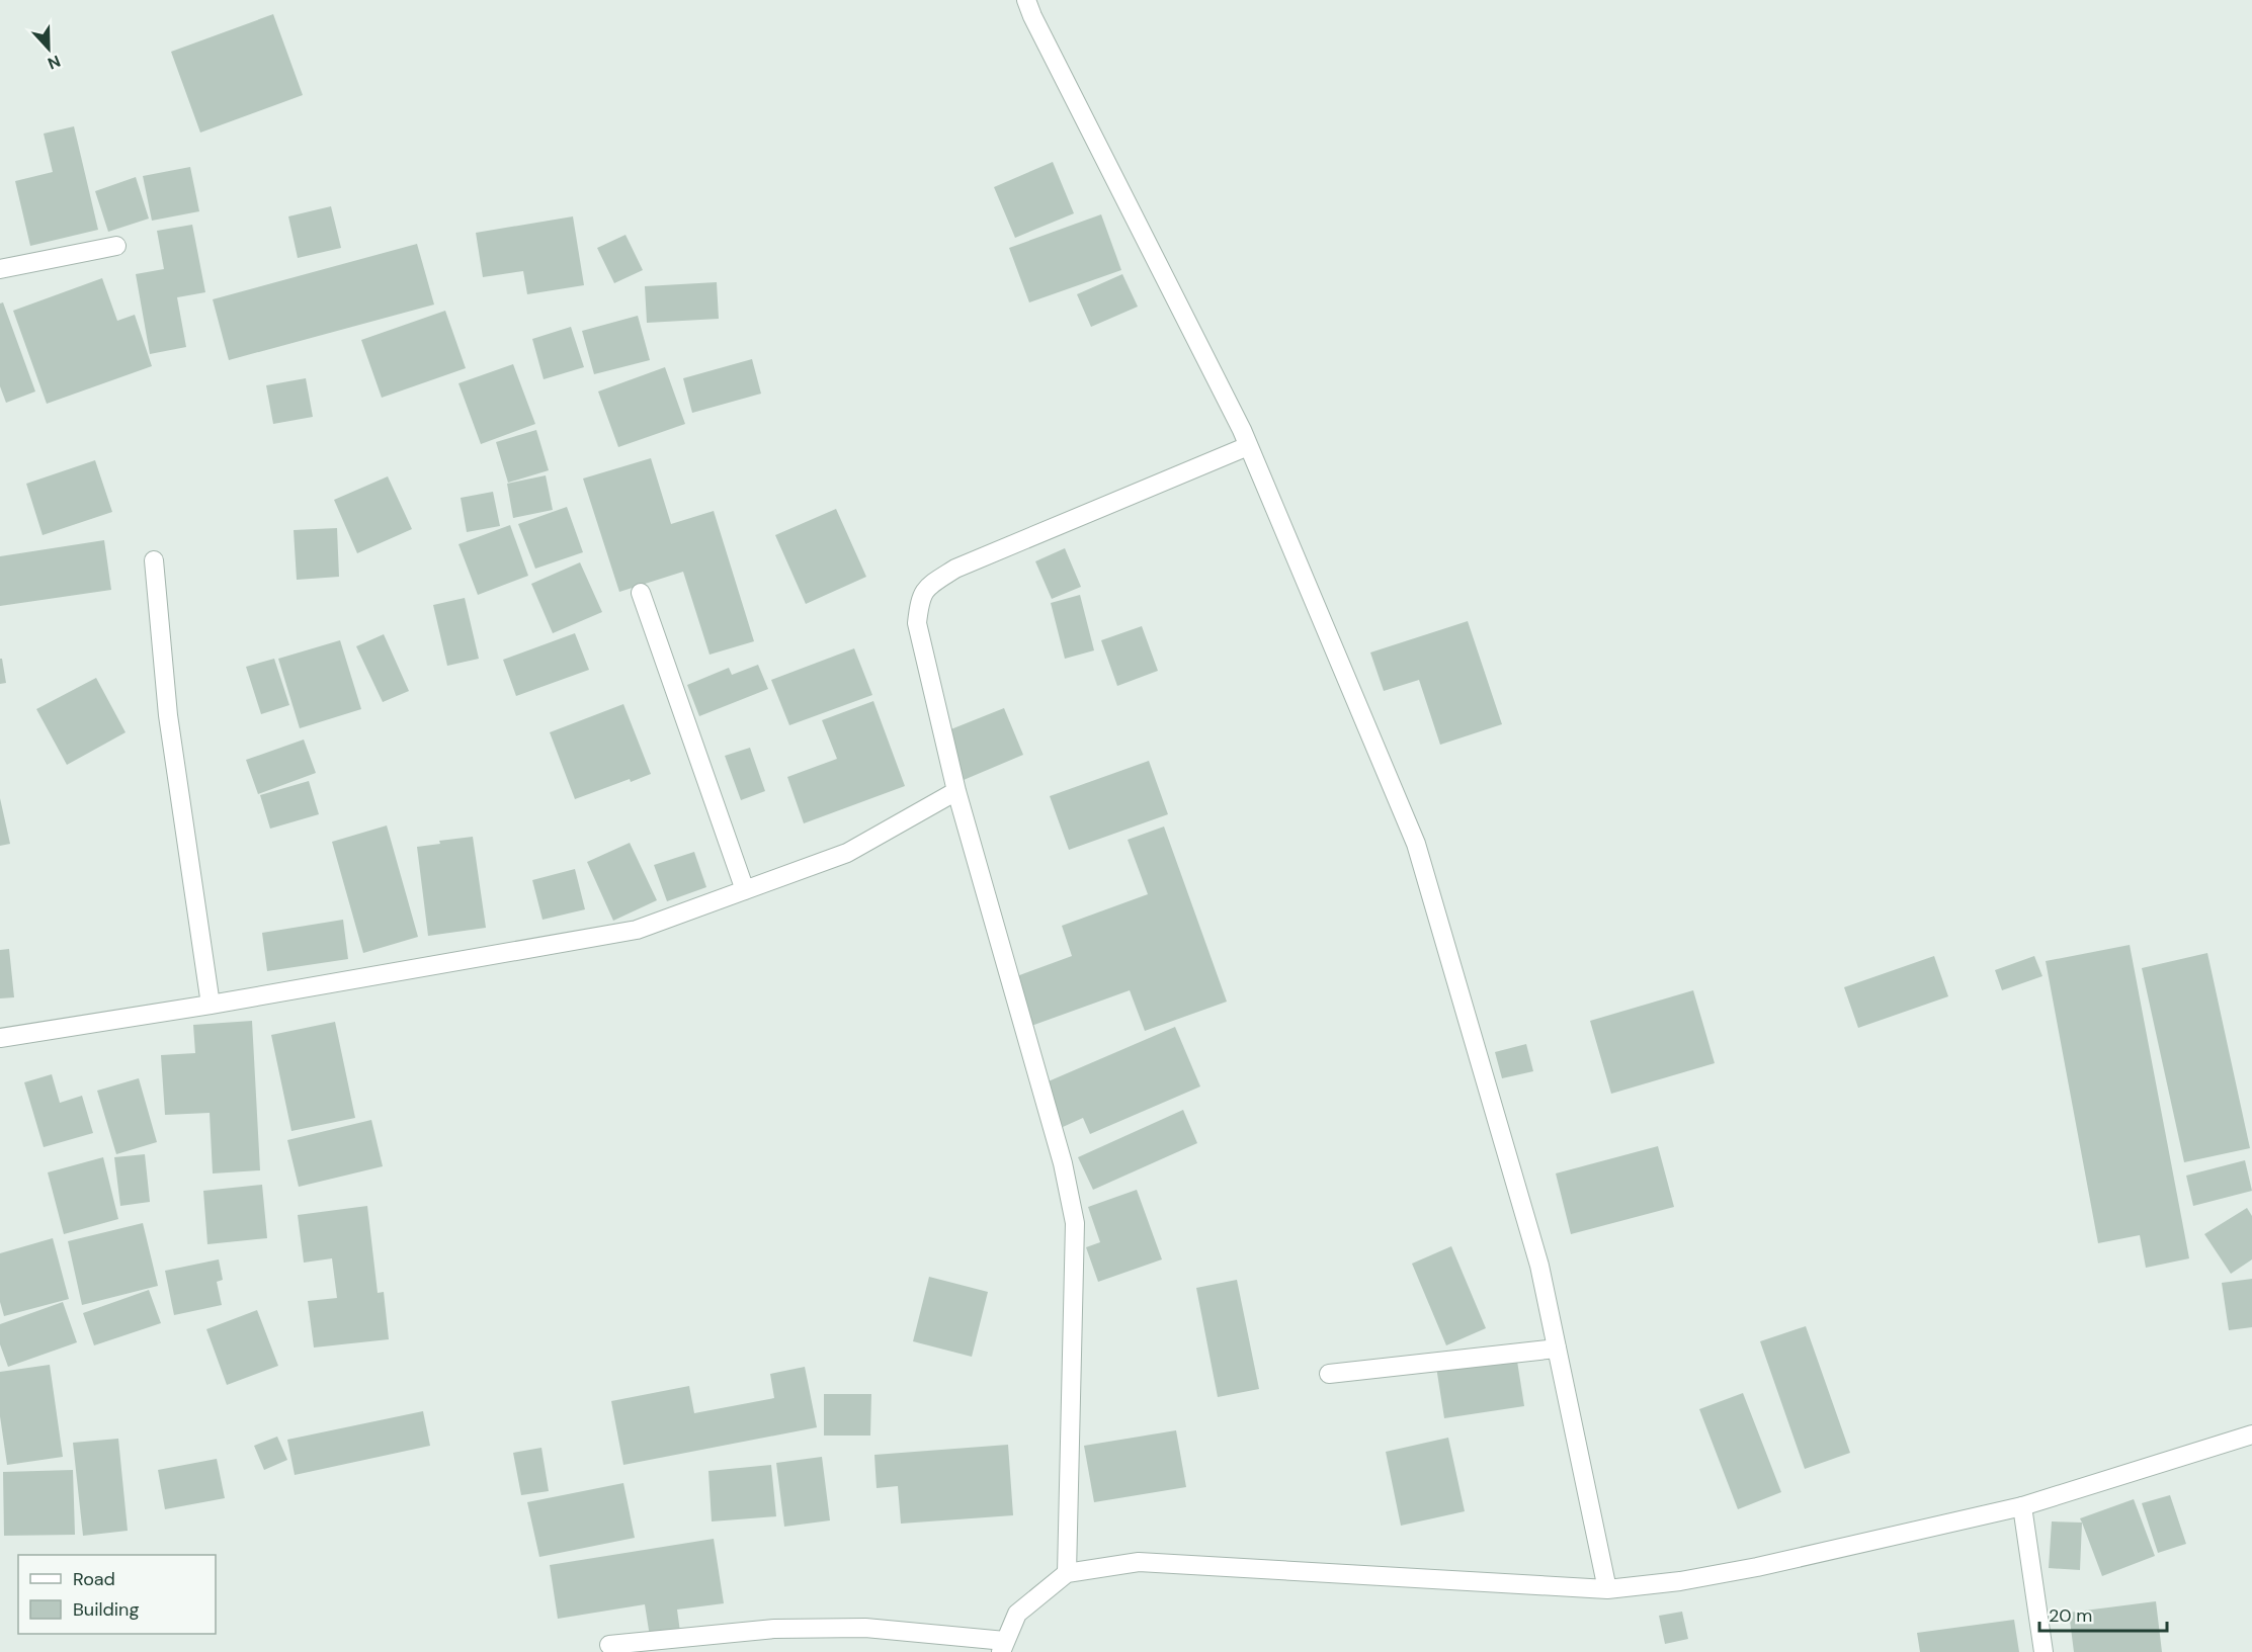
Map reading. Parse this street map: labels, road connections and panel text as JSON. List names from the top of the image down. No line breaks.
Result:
{"legend":["Road","Building"],"scale_bar":"20 m","north":"bottom"}
